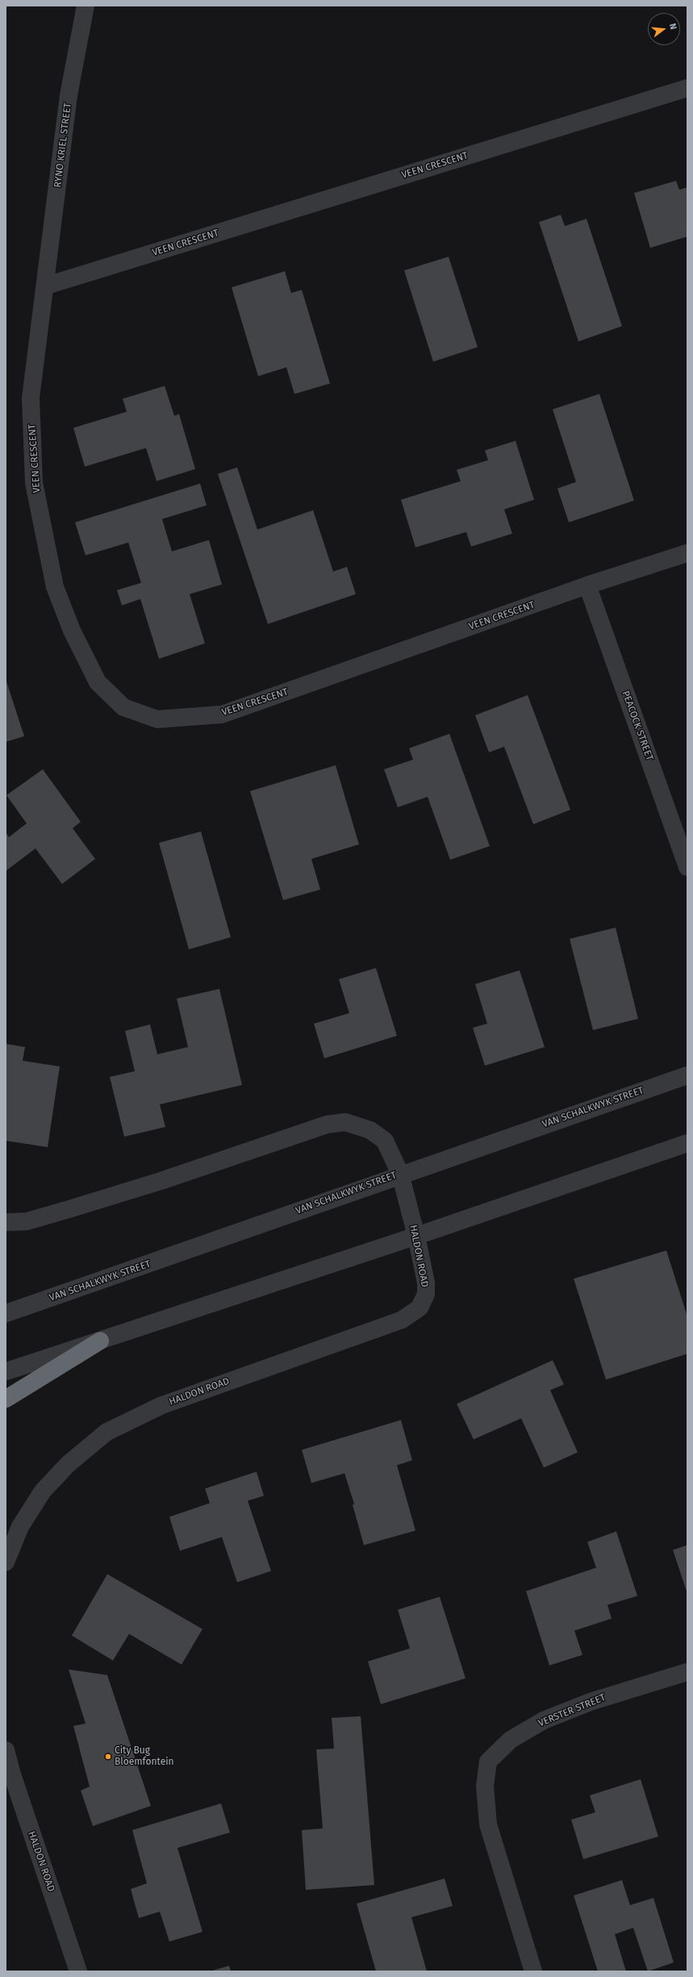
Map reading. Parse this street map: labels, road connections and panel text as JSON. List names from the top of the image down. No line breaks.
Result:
{"streets":{"street":["RYNO KRIEL STREET","VEEN CRESCENT","PEACOCK STREET","VAN SCHALKWYK STREET","HALDON ROAD","VERSTER STREET"]},"crossings":[["RYNO KRIEL STREET","VEEN CRESCENT"],["VEEN CRESCENT","PEACOCK STREET"],["VAN SCHALKWYK STREET","HALDON ROAD"]],"places":["City Bug Bloemfontein"],"north":"right"}
